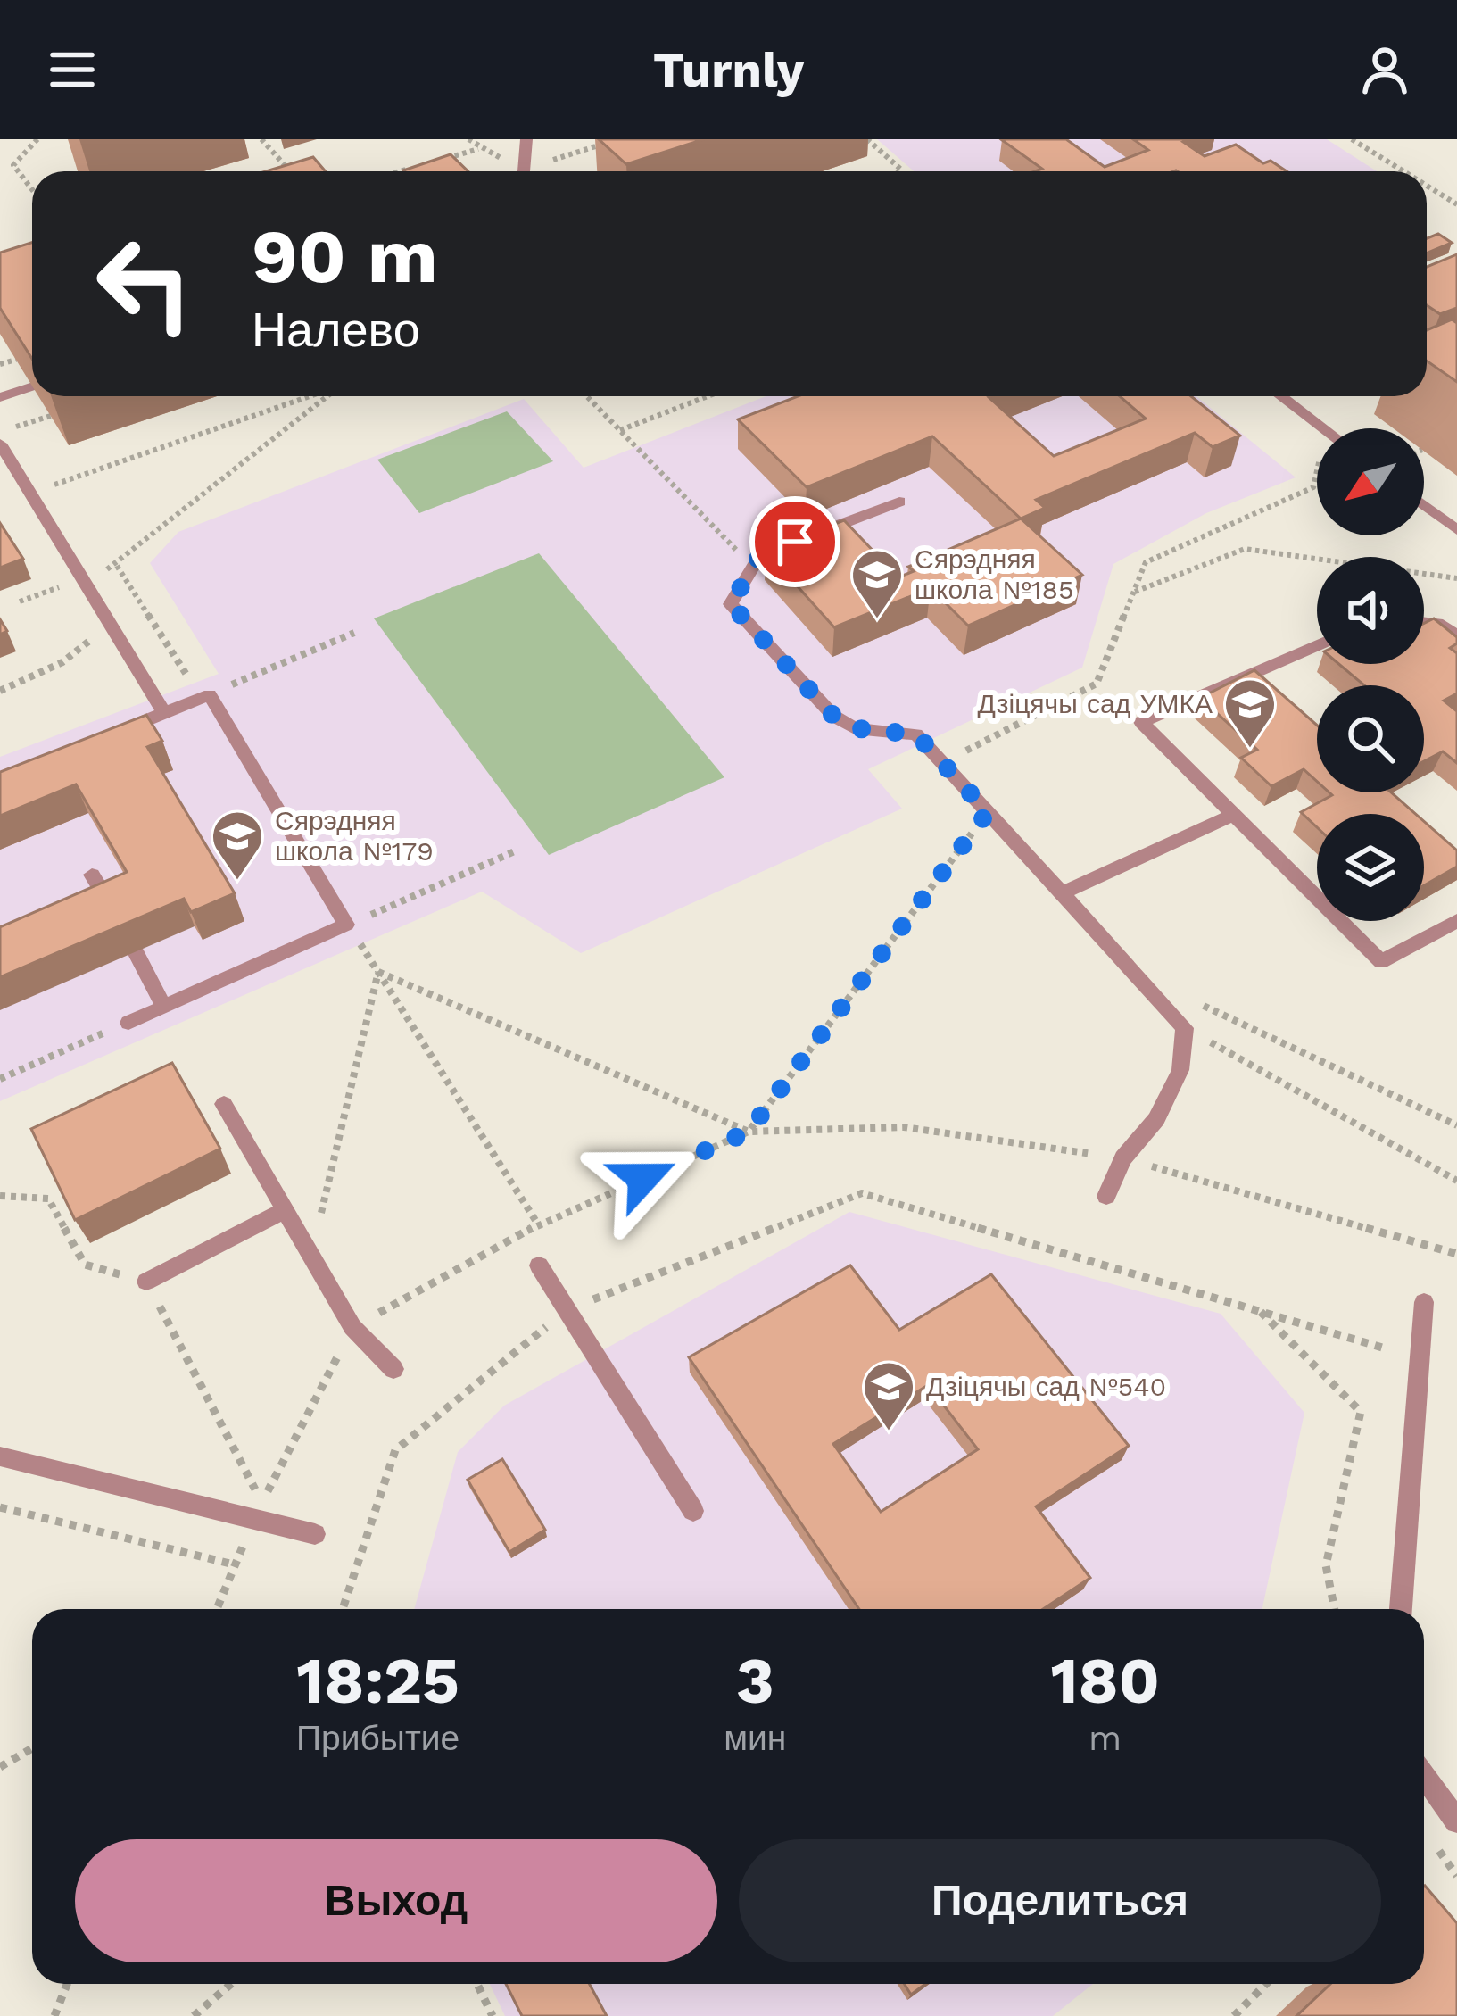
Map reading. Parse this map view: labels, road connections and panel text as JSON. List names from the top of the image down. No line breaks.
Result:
{"places":{"school or university":["Сярэдняя школа №185","Дзіцячы сад УМКА","Сярэдняя школа №179","Дзіцячы сад №540"]},"north":"bottom left","page":{"header":"Turnly","turn":["90 m","Налево"],"eta":["18:25","Прибытие","3","мин","180","m"],"buttons":["Выход","Поделиться"]}}
